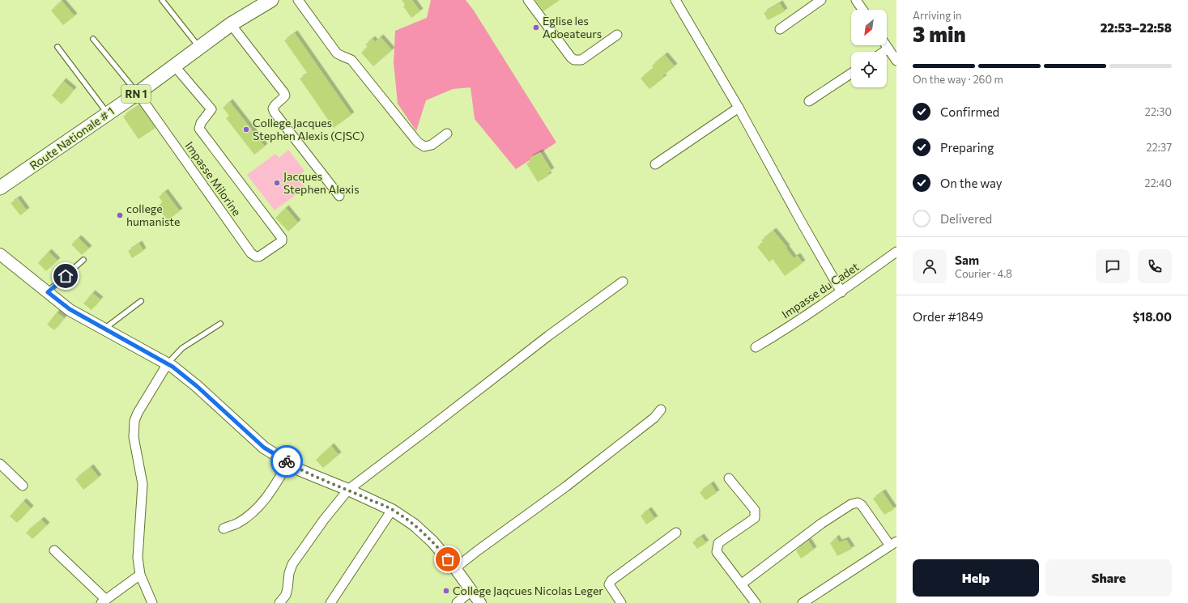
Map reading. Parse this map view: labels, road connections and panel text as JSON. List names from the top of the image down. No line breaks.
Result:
{"streets":{"main road":["RN 1","Route Nationale # 1"],"street":["Impasse Milorine","Impasse du Cadet"]},"crossings":[["Route Nationale # 1","Impasse Milorine"]],"places":["Eglise les Adoeateurs","College Jacques Stephen Alexis (CJSC)","Jacques Stephen Alexis","college humaniste","College Jaqcues Nicolas Leger"],"north":"bottom left","page":{"heading":["3 min","Arriving in","22:53–22:58"],"panel":["Sam","Courier · 4.8","Order #1849","$18.00"],"bar":"On the way · 260 m","list":[["Confirmed","22:30"],["Preparing","22:37"],["On the way","22:40"],"Delivered"],"buttons":["Help","Share"]}}
